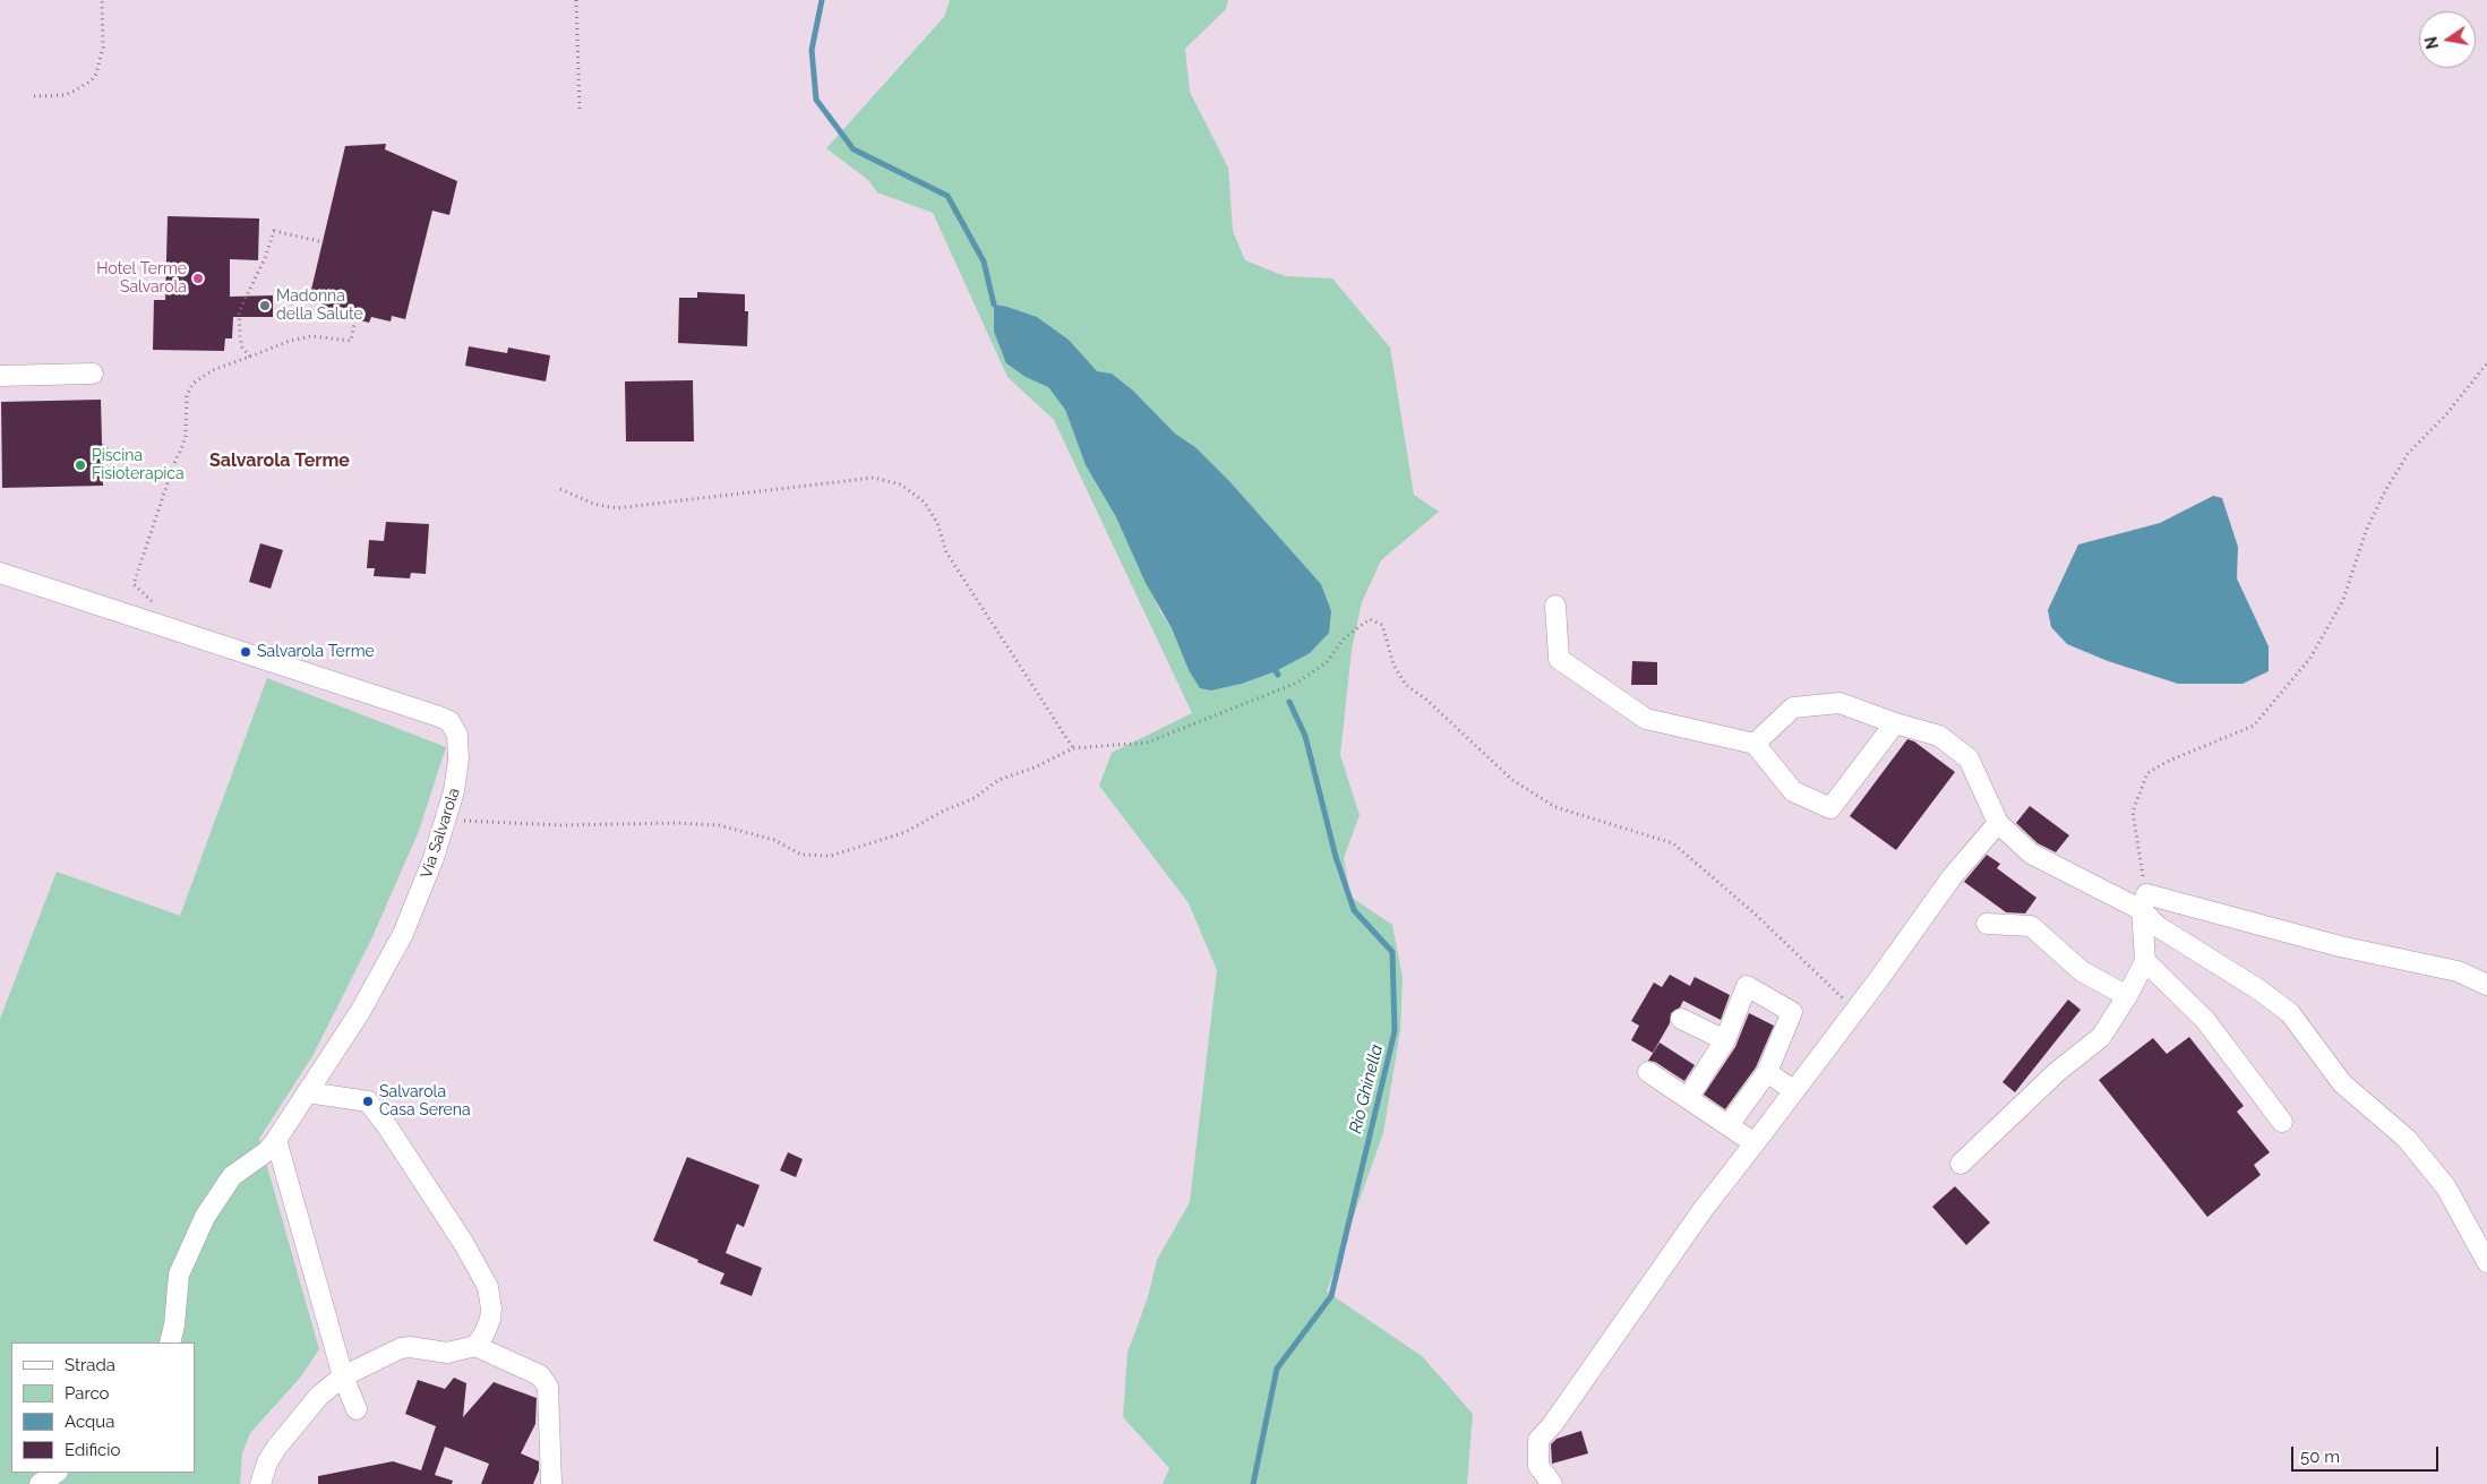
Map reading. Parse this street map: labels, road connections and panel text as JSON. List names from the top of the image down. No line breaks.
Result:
{"streets":{"street":["Via Salvarola"]},"districts":["Salvarola Terme"],"water":["Rio Ghinella"],"places":["Hotel Terme Salvarola","Madonna della Salute","Piscina Fisioterapica","Salvarola Terme","Salvarola Casa Serena"],"legend":["Strada","Parco","Acqua","Edificio"],"scale_bar":"50 m","north":"left"}
